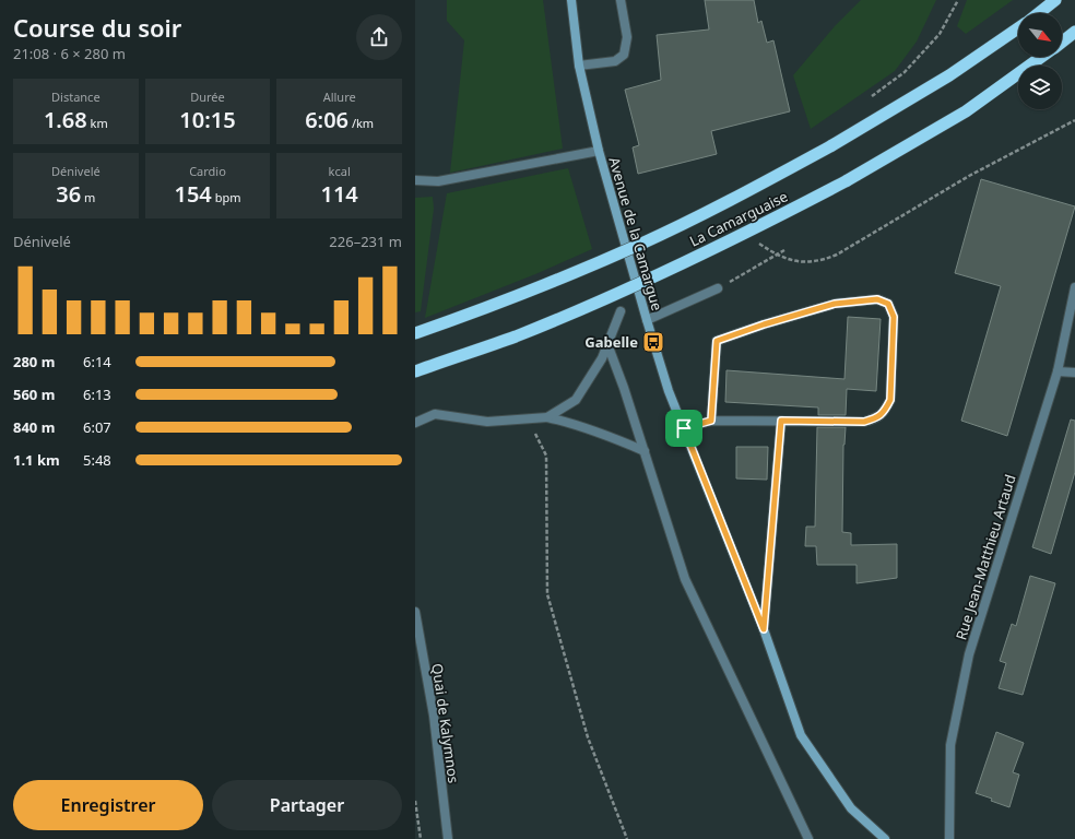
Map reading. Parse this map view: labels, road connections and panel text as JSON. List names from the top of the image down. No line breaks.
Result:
{"streets":{"highway":["La Camarguaise"],"main road":["Avenue de la Camargue"],"street":["Rue Jean-Matthieu Artaud","Quai de Kalymnos"]},"places":{"bus stop":["Gabelle"]},"north":"bottom right","page":{"heading":["Course du soir","21:08 · 6 × 280 m"],"stats":[["Distance","1.68 km"],["Durée","10:15"],["Allure","6:06 /km"],["Dénivelé","36 m"],["Cardio","154 bpm"],["kcal","114"]],"chart":["Dénivelé","226–231 m"],"list":[{"name":"280 m","note":"6:14"},{"name":"560 m","note":"6:13"},{"name":"840 m","note":"6:07"},{"name":"1.1 km","note":"5:48"}],"buttons":["Enregistrer","Partager"]}}
